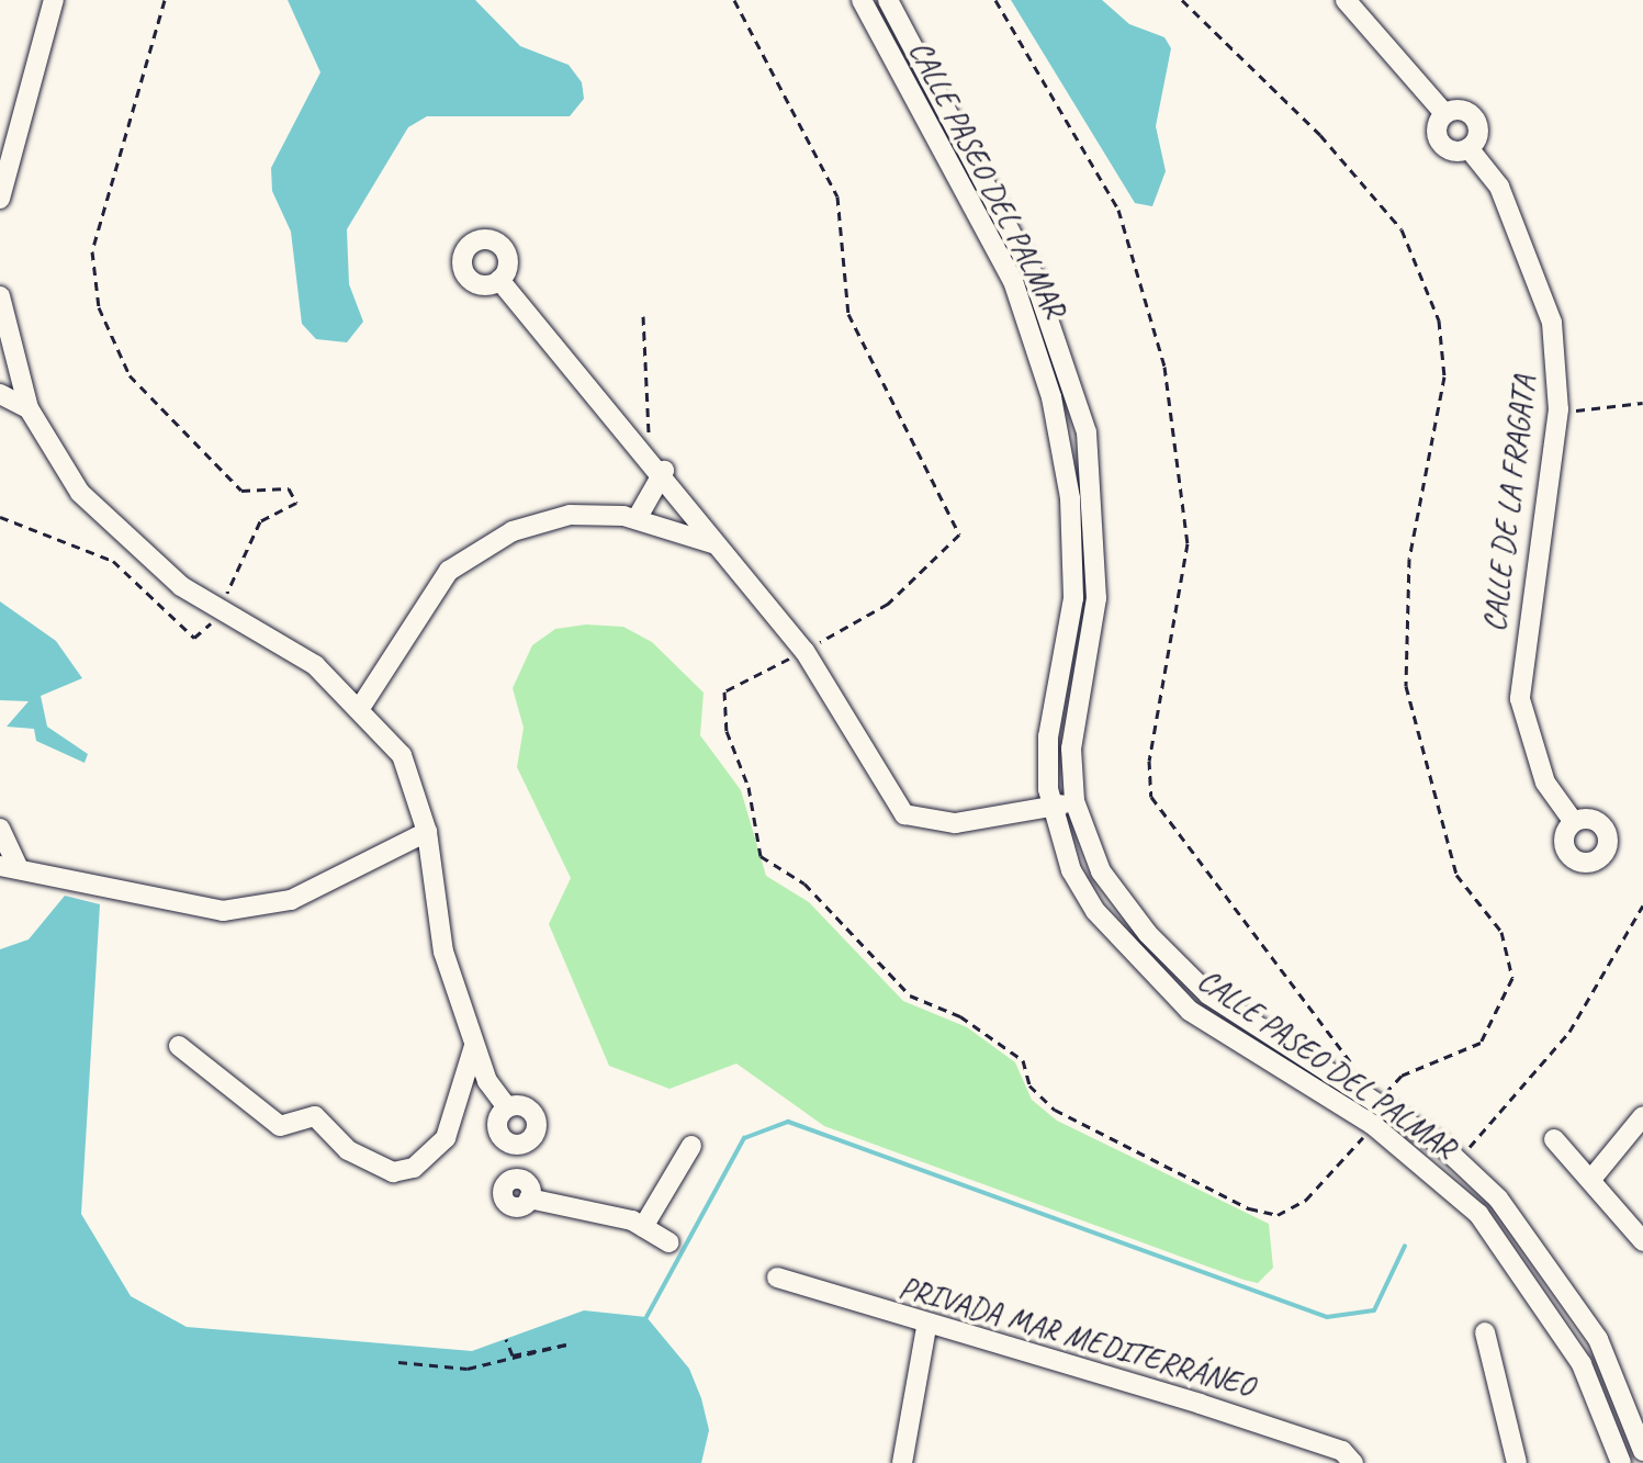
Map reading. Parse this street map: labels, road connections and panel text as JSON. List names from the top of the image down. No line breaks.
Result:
{"streets":{"street":["CALLE PASEO DEL PALMAR","CALLE DE LA FRAGATA","PRIVADA MAR MEDITERRÁNEO"]}}
